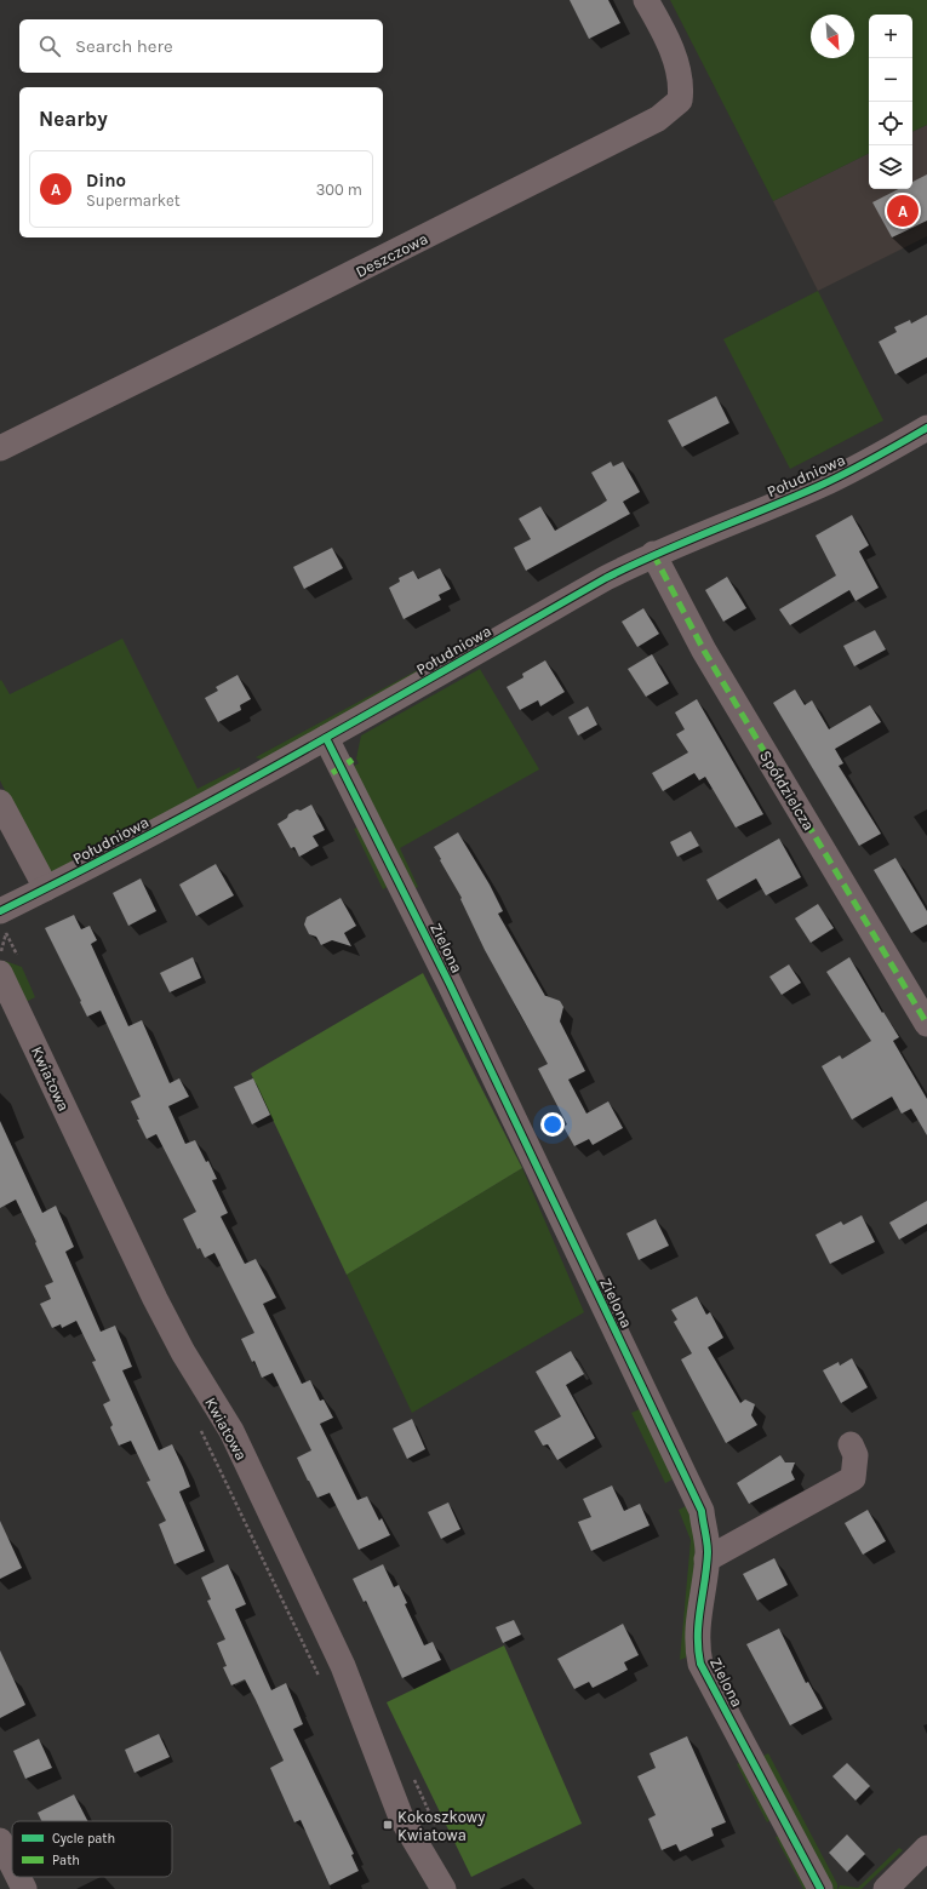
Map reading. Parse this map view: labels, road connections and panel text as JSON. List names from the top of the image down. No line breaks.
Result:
{"streets":{"street":["Deszczowa","Południowa","Spółdzielcza","Zielona","Kwiatowa"]},"crossings":[["Południowa","Spółdzielcza"],["Południowa","Zielona"]],"places":{"transit":["Kokoszkowy Kwiatowa"]},"legend":["Cycle path","Path"],"north":"bottom right","page":{"map_buttons":["+","−"],"search":"Search here","heading":"Nearby","list":[{"mark":"A","name":"Dino","note":"Supermarket","value":"300 m"}],"pins":"A"}}
